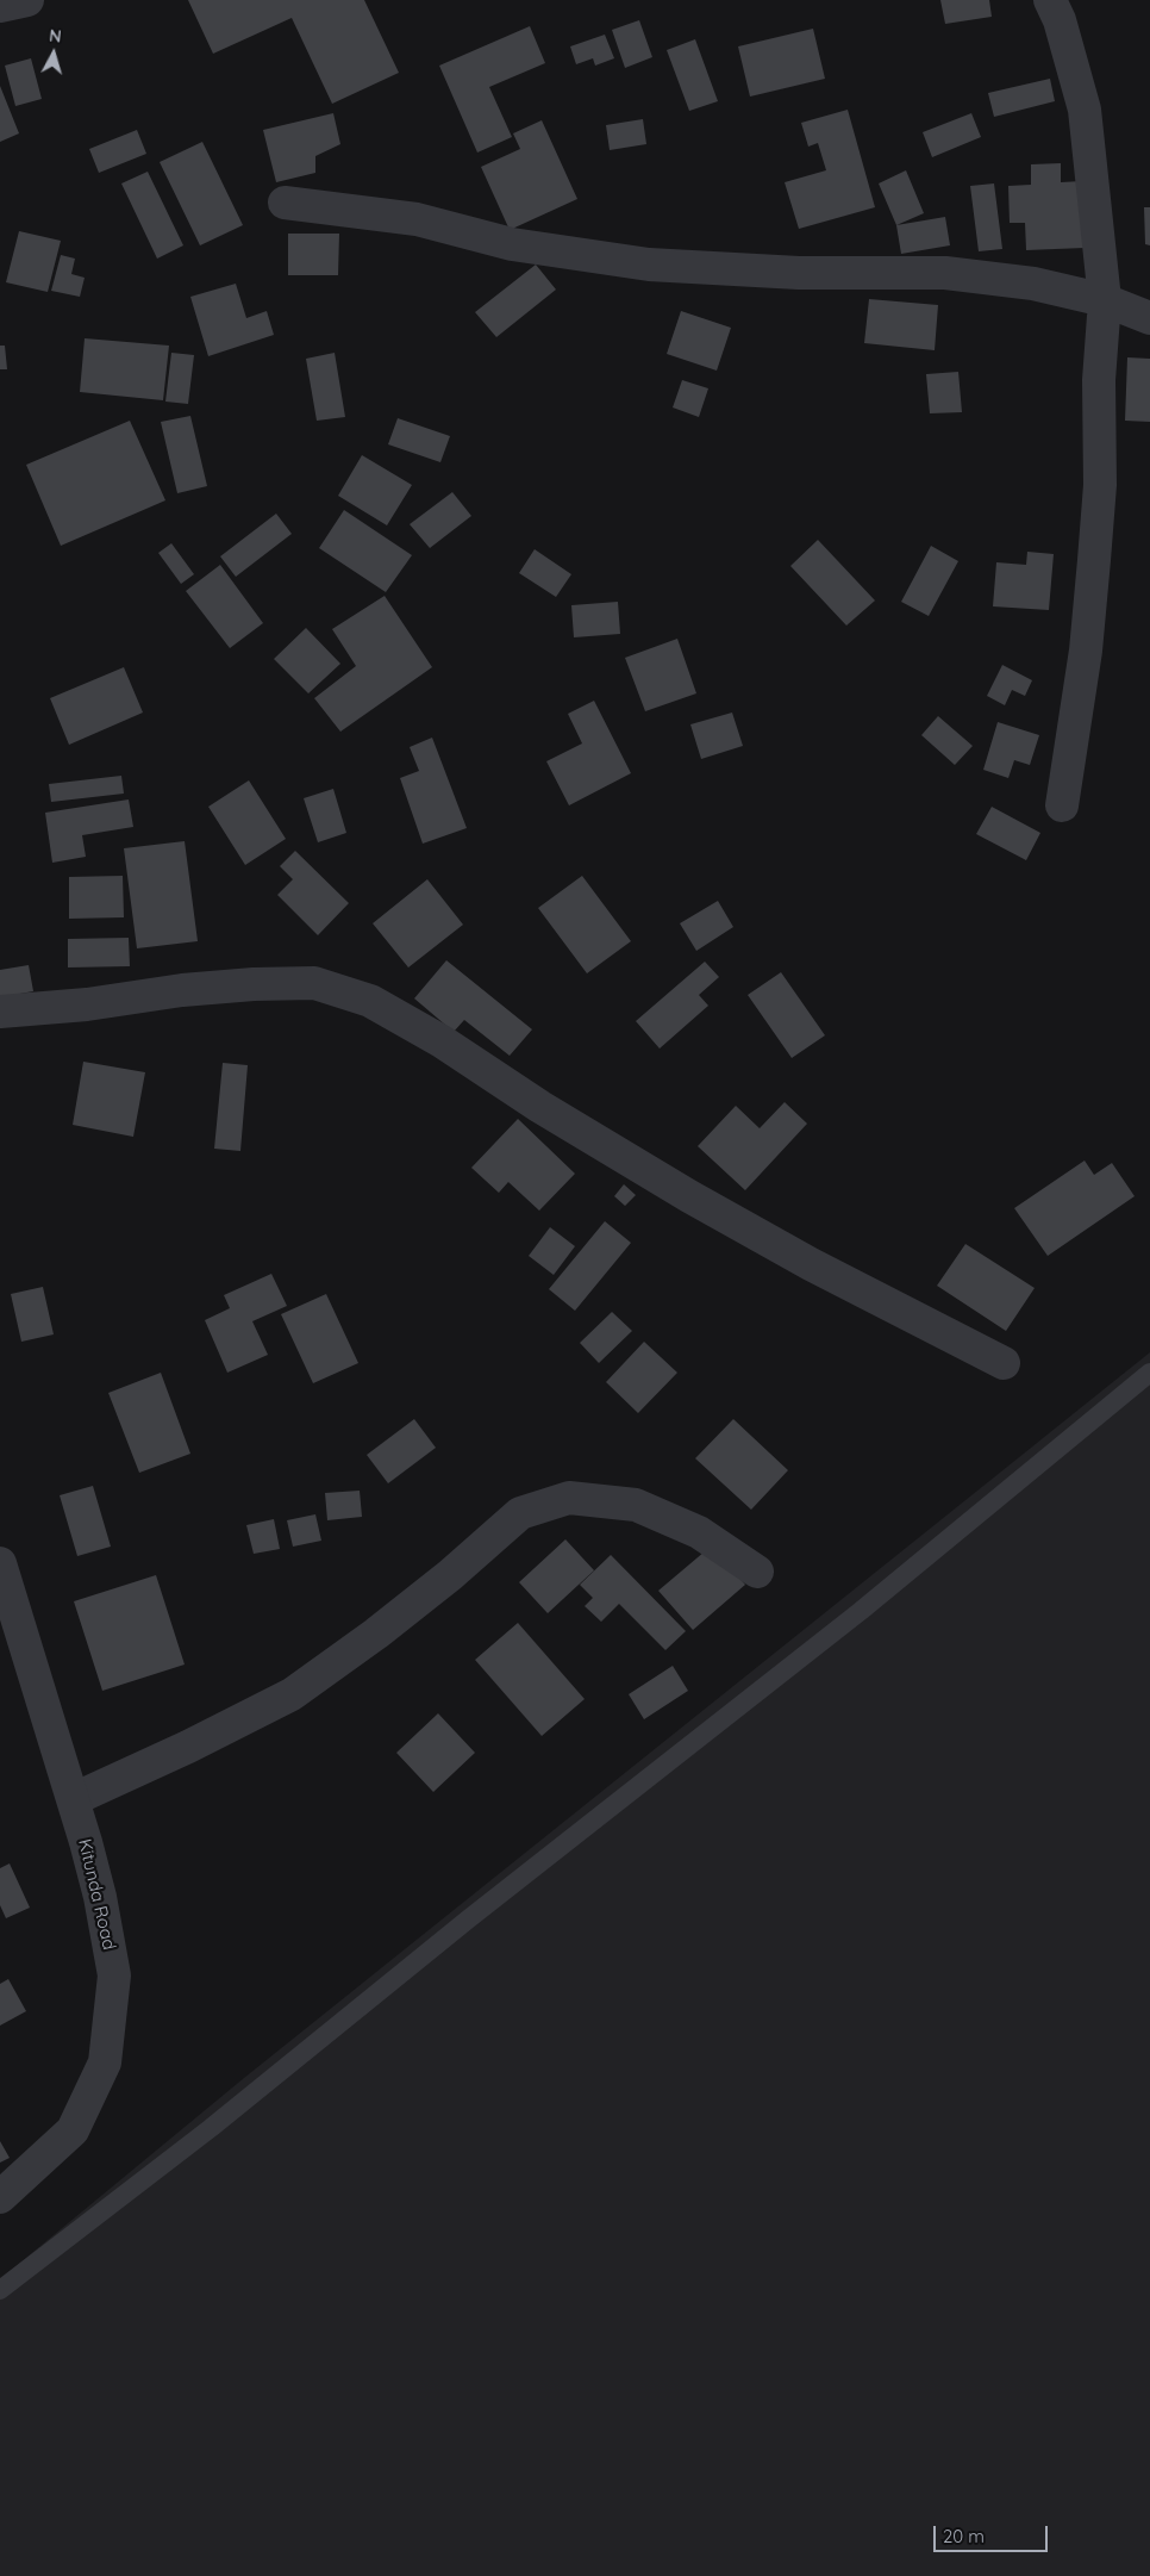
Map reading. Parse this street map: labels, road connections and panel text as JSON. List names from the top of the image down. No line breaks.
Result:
{"streets":{"street":["Kitunda Road"]},"scale_bar":"20 m","north":"top"}
